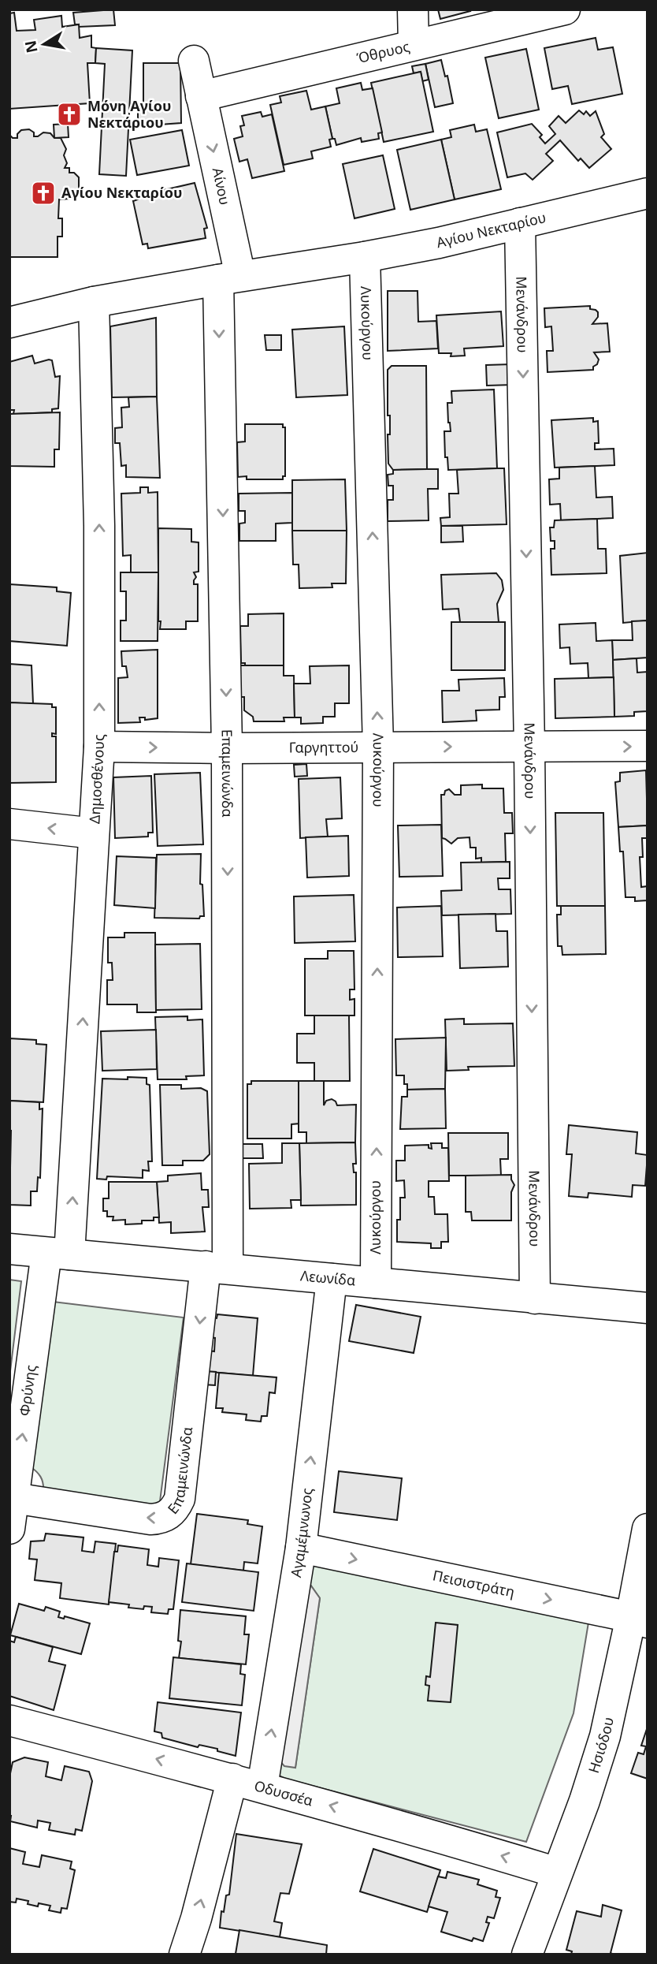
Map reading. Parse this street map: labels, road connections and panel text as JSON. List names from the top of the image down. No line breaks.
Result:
{"streets":{"street":["Όθρυος","Αίνου","Αγίου Νεκταρίου","Μενάνδρου","Λυκούργου","Γαργηττού","Επαμεινώνδα","Δημοσθένους","Λεωνίδα","Φρύνης","Αγαμέμνωνος","Πεισιστράτη","Ησιόδου","Οδυσσέα"]},"crossings":[["Όθρυος","Αίνου"],["Αίνου","Αγίου Νεκταρίου"],["Αίνου","Επαμεινώνδα"],["Αγίου Νεκταρίου","Μενάνδρου"],["Αγίου Νεκταρίου","Λυκούργου"],["Αγίου Νεκταρίου","Επαμεινώνδα"],["Αγίου Νεκταρίου","Δημοσθένους"],["Μενάνδρου","Γαργηττού"],["Μενάνδρου","Λεωνίδα"],["Λυκούργου","Γαργηττού"],["Λυκούργου","Λεωνίδα"],["Γαργηττού","Επαμεινώνδα"],["Γαργηττού","Δημοσθένους"],["Επαμεινώνδα","Λεωνίδα"],["Επαμεινώνδα","Φρύνης"],["Δημοσθένους","Λεωνίδα"],["Δημοσθένους","Φρύνης"],["Λεωνίδα","Φρύνης"],["Λεωνίδα","Αγαμέμνωνος"],["Αγαμέμνωνος","Πεισιστράτη"],["Αγαμέμνωνος","Οδυσσέα"],["Πεισιστράτη","Ησιόδου"],["Ησιόδου","Οδυσσέα"]],"one_way":["Αίνου","Μενάνδρου","Λυκούργου","Γαργηττού","Επαμεινώνδα","Δημοσθένους","Φρύνης","Αγαμέμνωνος","Πεισιστράτη","Οδυσσέα"],"places":{"church":["Μόνη Αγίου Νεκτάριου","Αγίου Νεκταρίου"]},"north":"left"}
